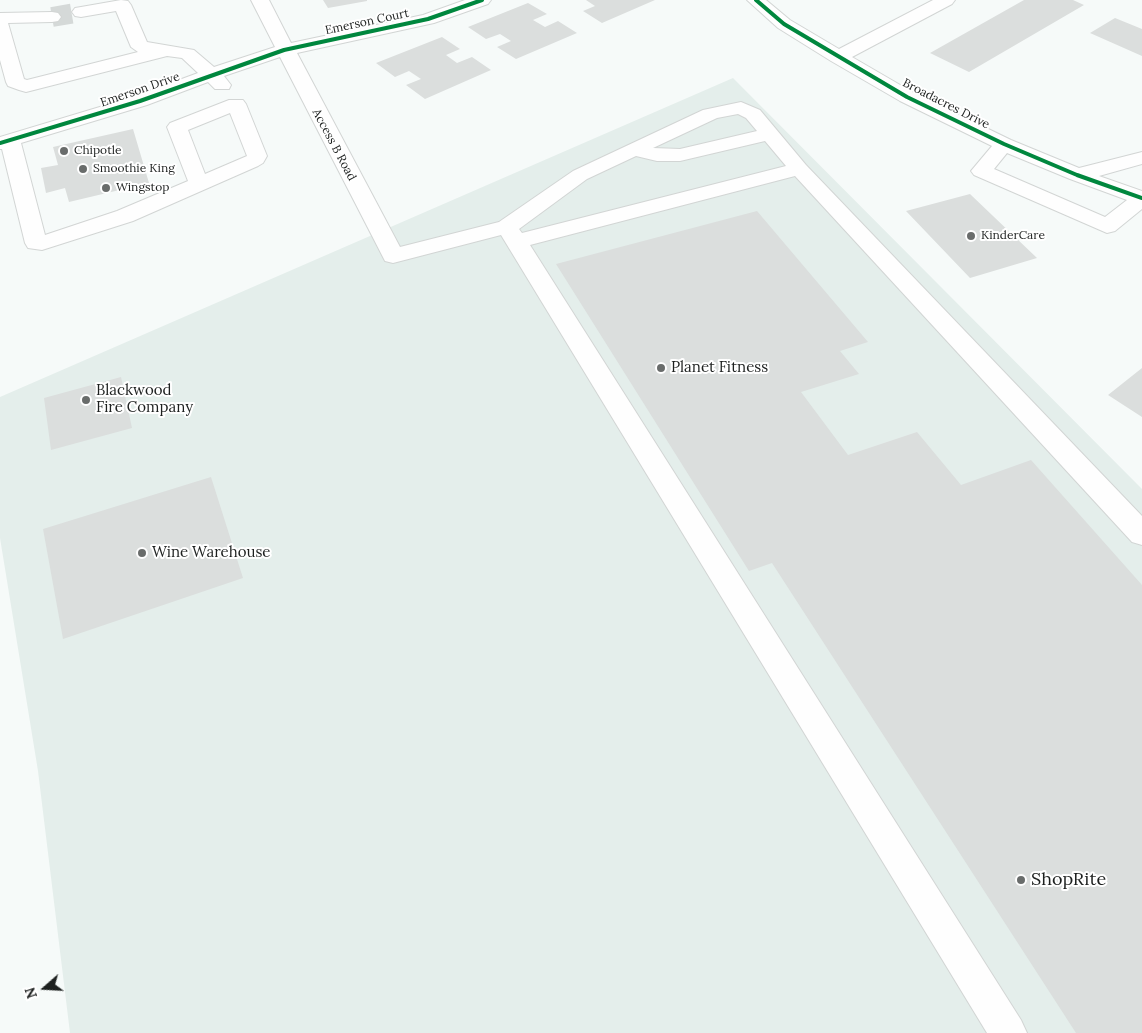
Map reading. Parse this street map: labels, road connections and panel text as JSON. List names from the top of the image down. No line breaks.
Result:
{"streets":{"street":["Emerson Court","Emerson Drive","Broadacres Drive","Access B Road"]},"crossings":[["Emerson Court","Emerson Drive"],["Emerson Court","Access B Road"],["Emerson Drive","Access B Road"]],"places":["Chipotle","Smoothie King","Wingstop","KinderCare","Planet Fitness","Blackwood Fire Company","Wine Warehouse","ShopRite"],"north":"left"}
